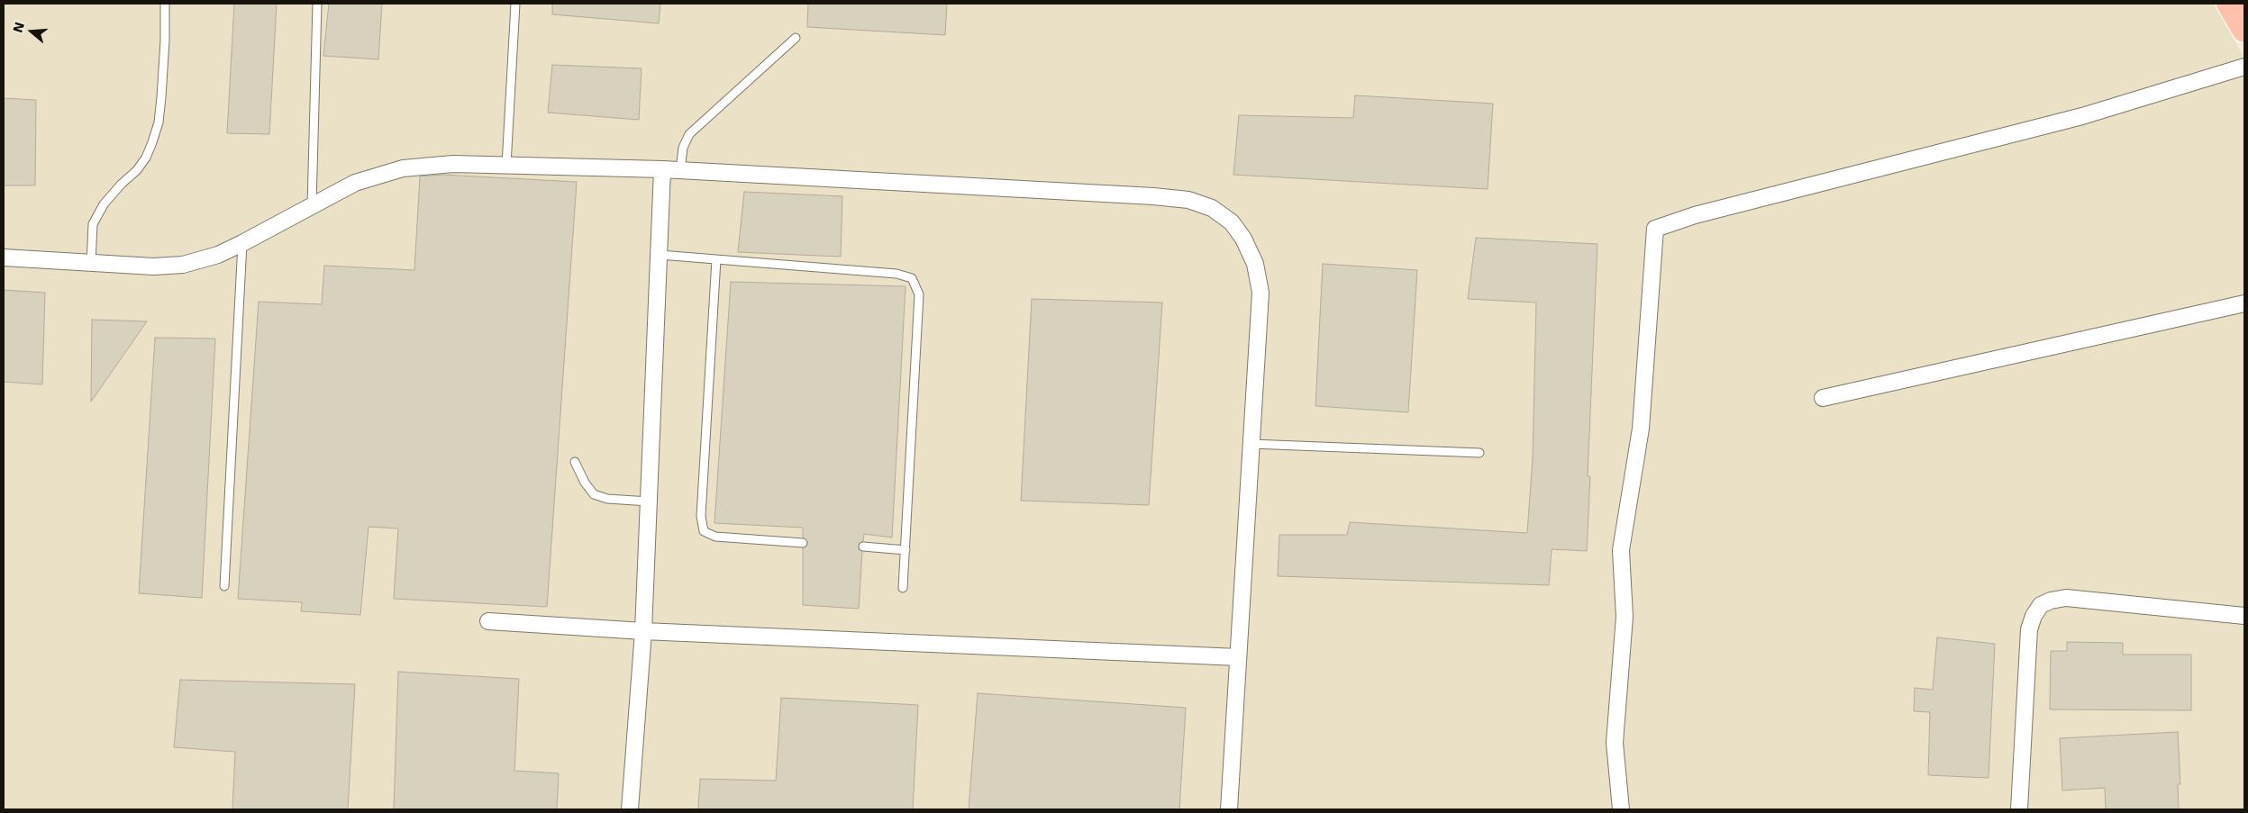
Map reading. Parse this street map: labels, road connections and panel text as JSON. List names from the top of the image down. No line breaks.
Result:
{"north":"left"}
